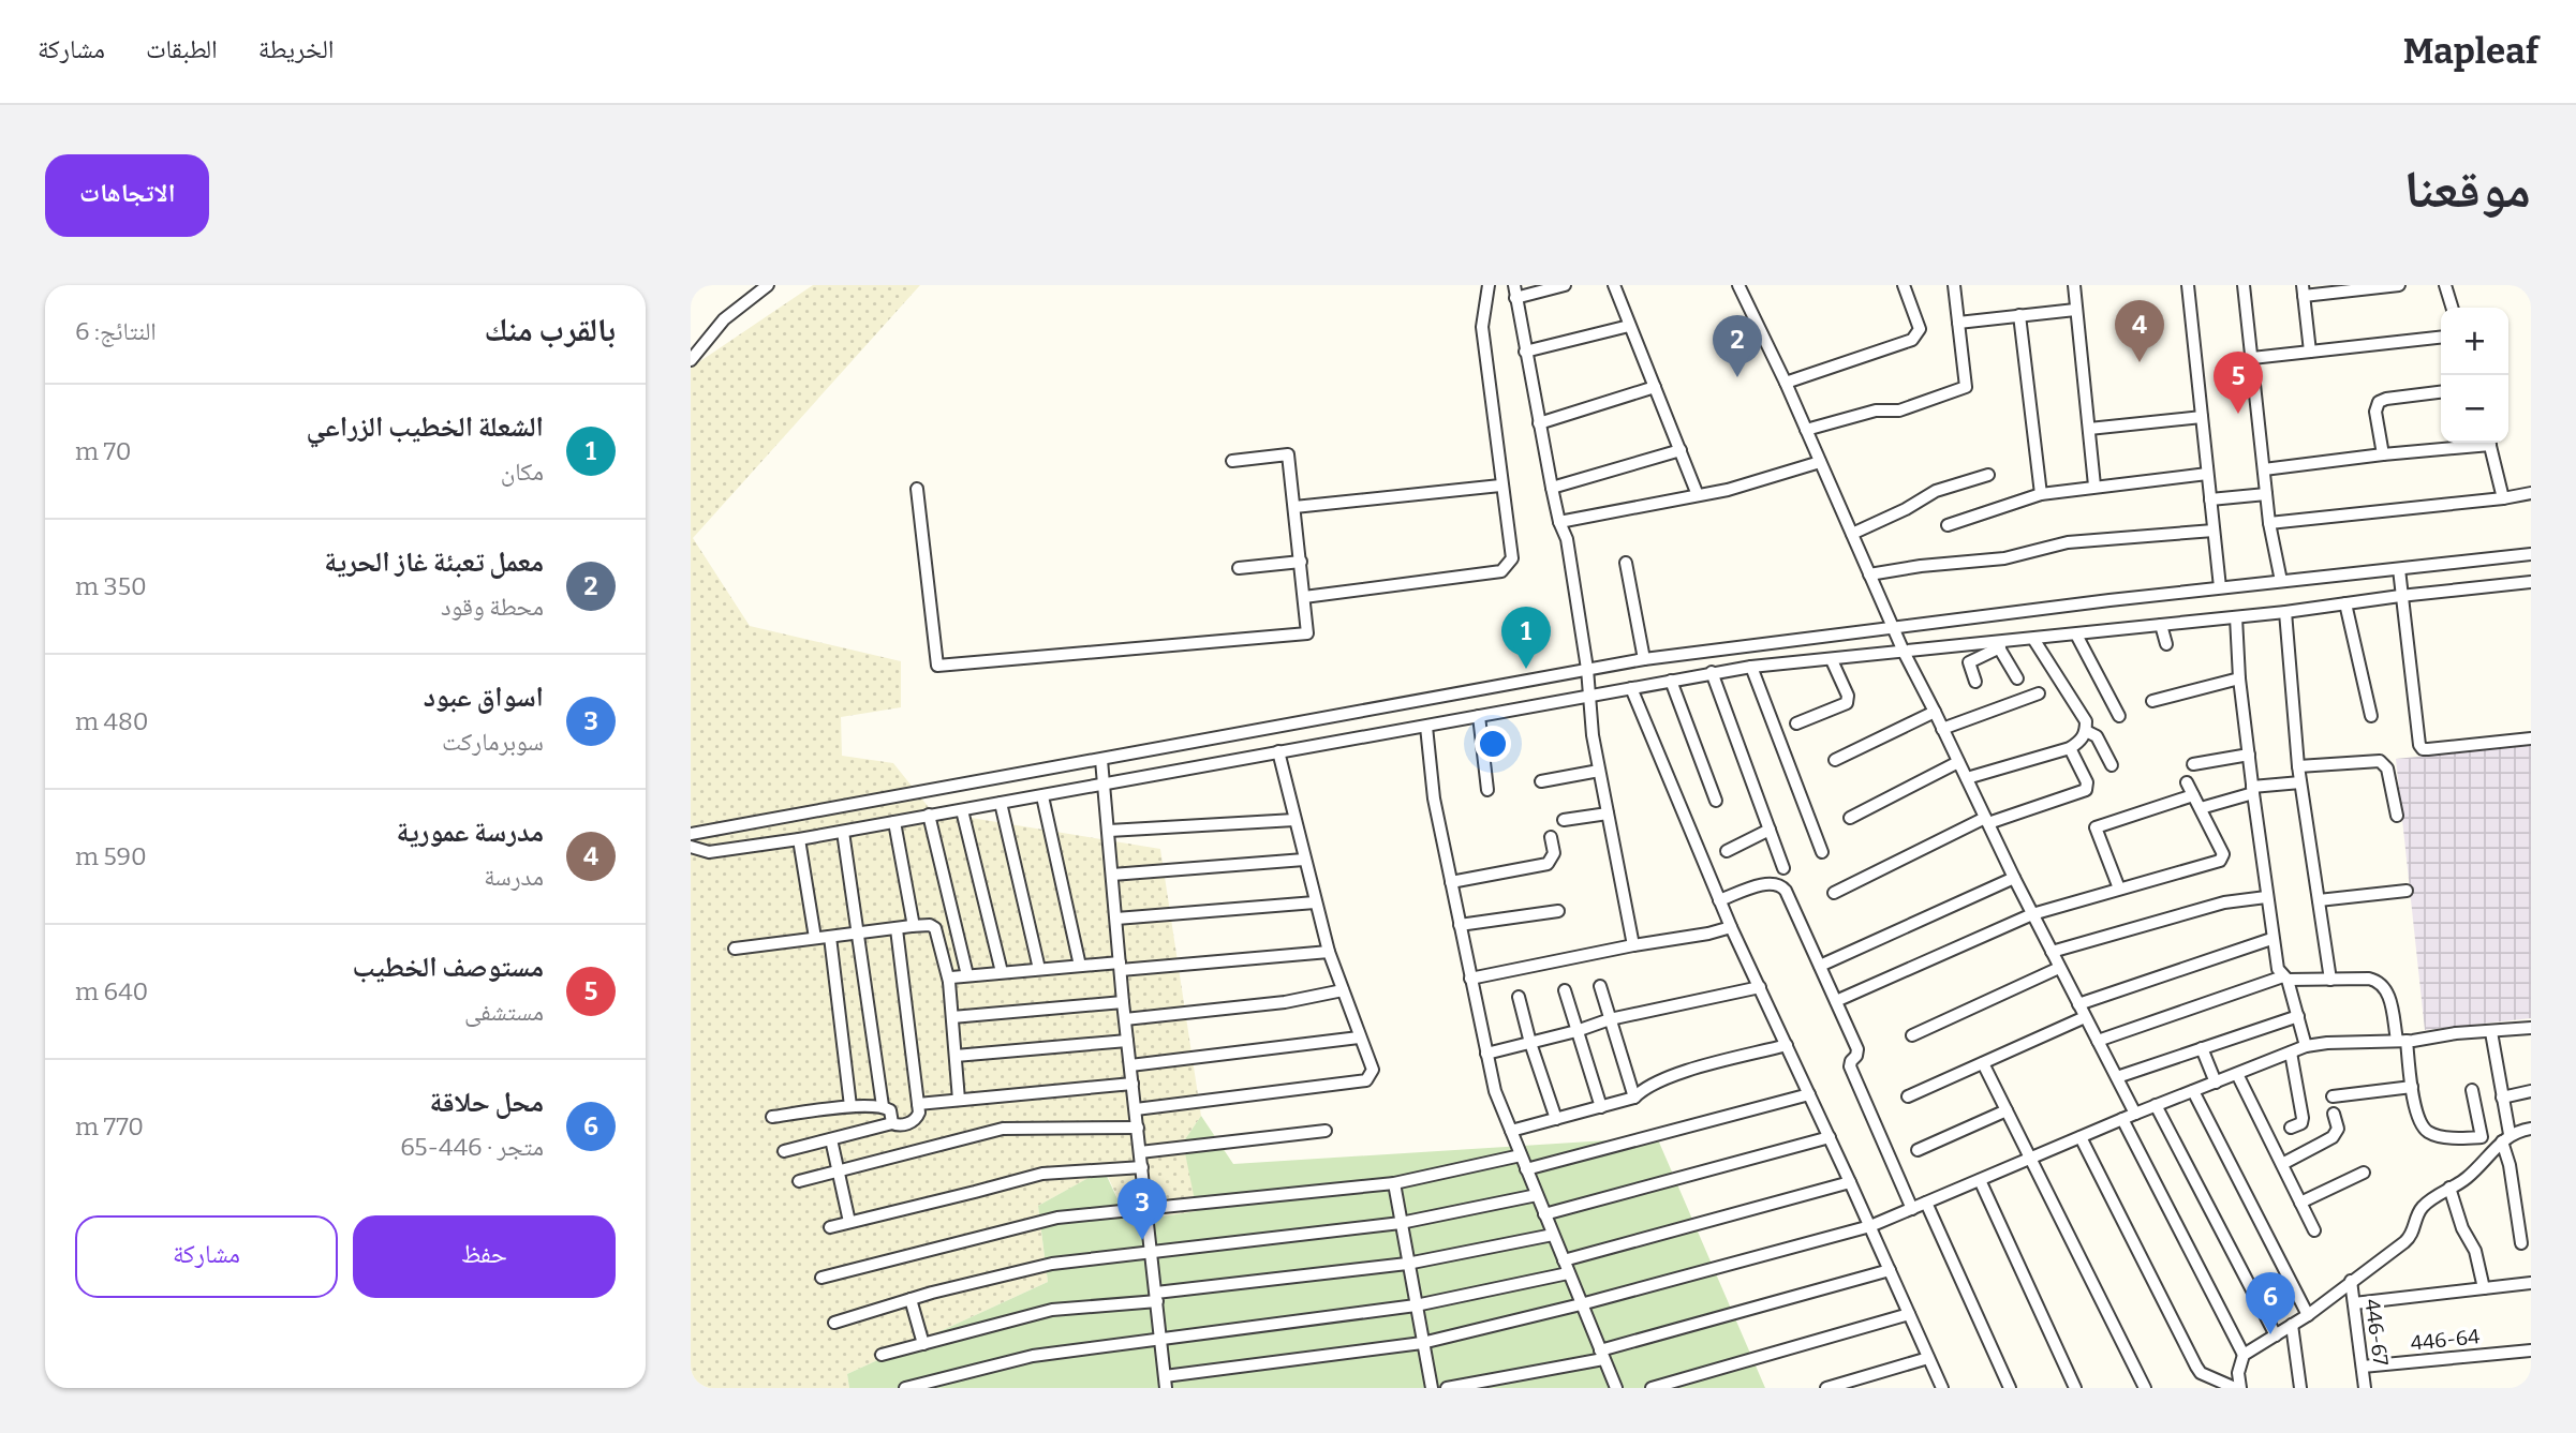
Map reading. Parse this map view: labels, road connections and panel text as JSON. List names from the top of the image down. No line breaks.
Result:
{"streets":{"street":["446-67","446-64"]},"crossings":[["446-67","446-64"]],"page":{"header":"Mapleaf","nav":["الخريطة","الطبقات","مشاركة"],"title":"موقعنا","buttons":["الاتجاهات",["حفظ","مشاركة"]],"heading":["بالقرب منك","النتائج: 6"],"pins":["4","2","5","1","3","6"],"map_buttons":["+","−"],"list":[{"mark":"1","name":"الشعلة الخطيب الزراعي","note":"مكان","value":"70 m"},{"mark":"2","name":"معمل تعبئة غاز الحرية","note":"محطة وقود","value":"350 m"},{"mark":"3","name":"اسواق عبود","note":"سوبرماركت","value":"480 m"},{"mark":"4","name":"مدرسة عمورية","note":"مدرسة","value":"590 m"},{"mark":"5","name":"مستوصف الخطيب","note":"مستشفى","value":"640 m"},{"mark":"6","name":"محل حلاقة","note":"متجر · 446-65","value":"770 m"}]}}
